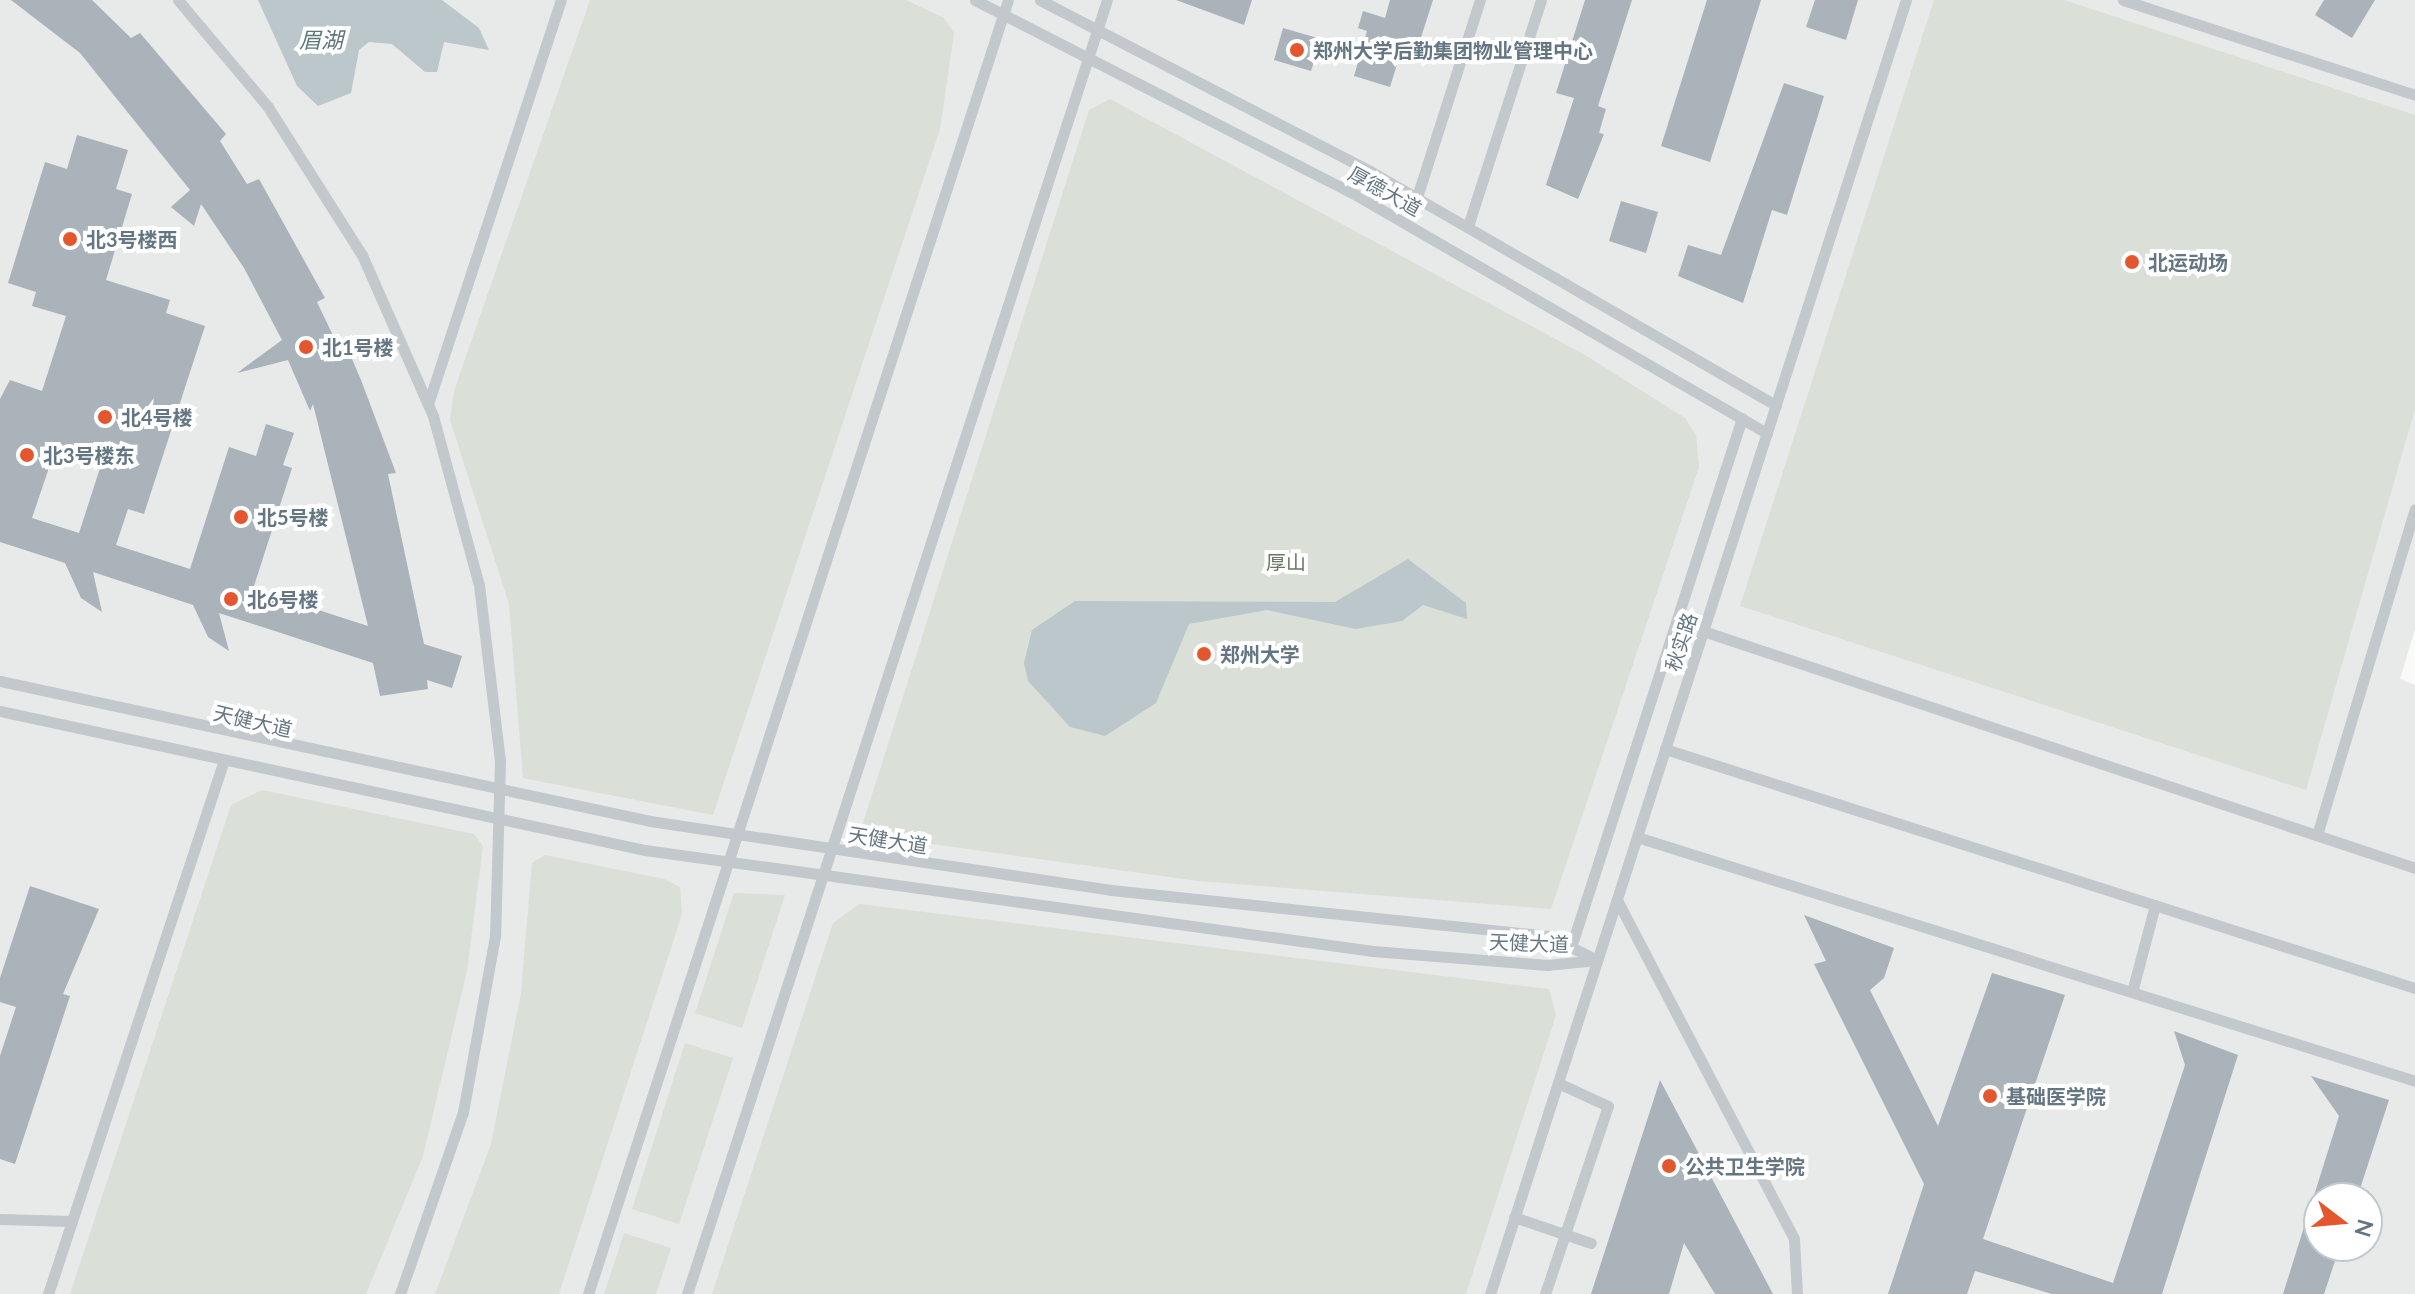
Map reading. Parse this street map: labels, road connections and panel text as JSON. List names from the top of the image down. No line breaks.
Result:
{"streets":{"lane":["厚德大道","秋实路","天健大道"]},"crossings":[["厚德大道","秋实路"],["秋实路","天健大道"]],"water":["眉湖"],"parks":["厚山"],"places":["郑州大学后勤集团物业管理中心","北3号楼西","北运动场","北1号楼","北4号楼","北3号楼东","北5号楼","北6号楼","郑州大学","基础医学院","公共卫生学院"],"north":"right"}
